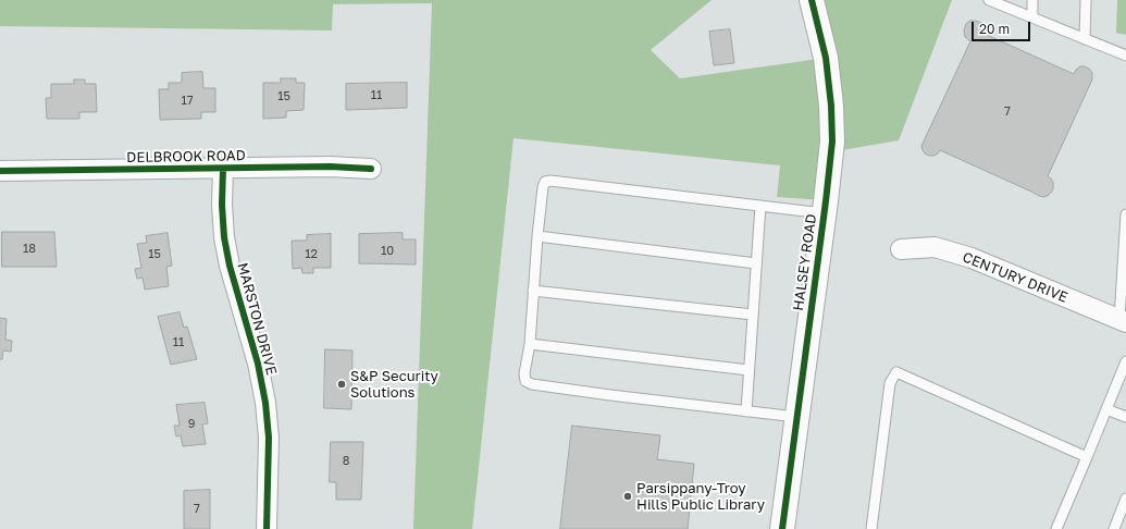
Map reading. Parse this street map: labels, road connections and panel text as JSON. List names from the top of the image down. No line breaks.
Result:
{"streets":{"street":["DELBROOK ROAD","HALSEY ROAD","CENTURY DRIVE","MARSTON DRIVE"]},"crossings":[["DELBROOK ROAD","MARSTON DRIVE"]],"places":["S&P Security Solutions","Parsippany-Troy Hills Public Library"],"house_numbers":["11","15","17","7","18","10","15","12","11","9","8","7"],"scale_bar":"20 m"}
